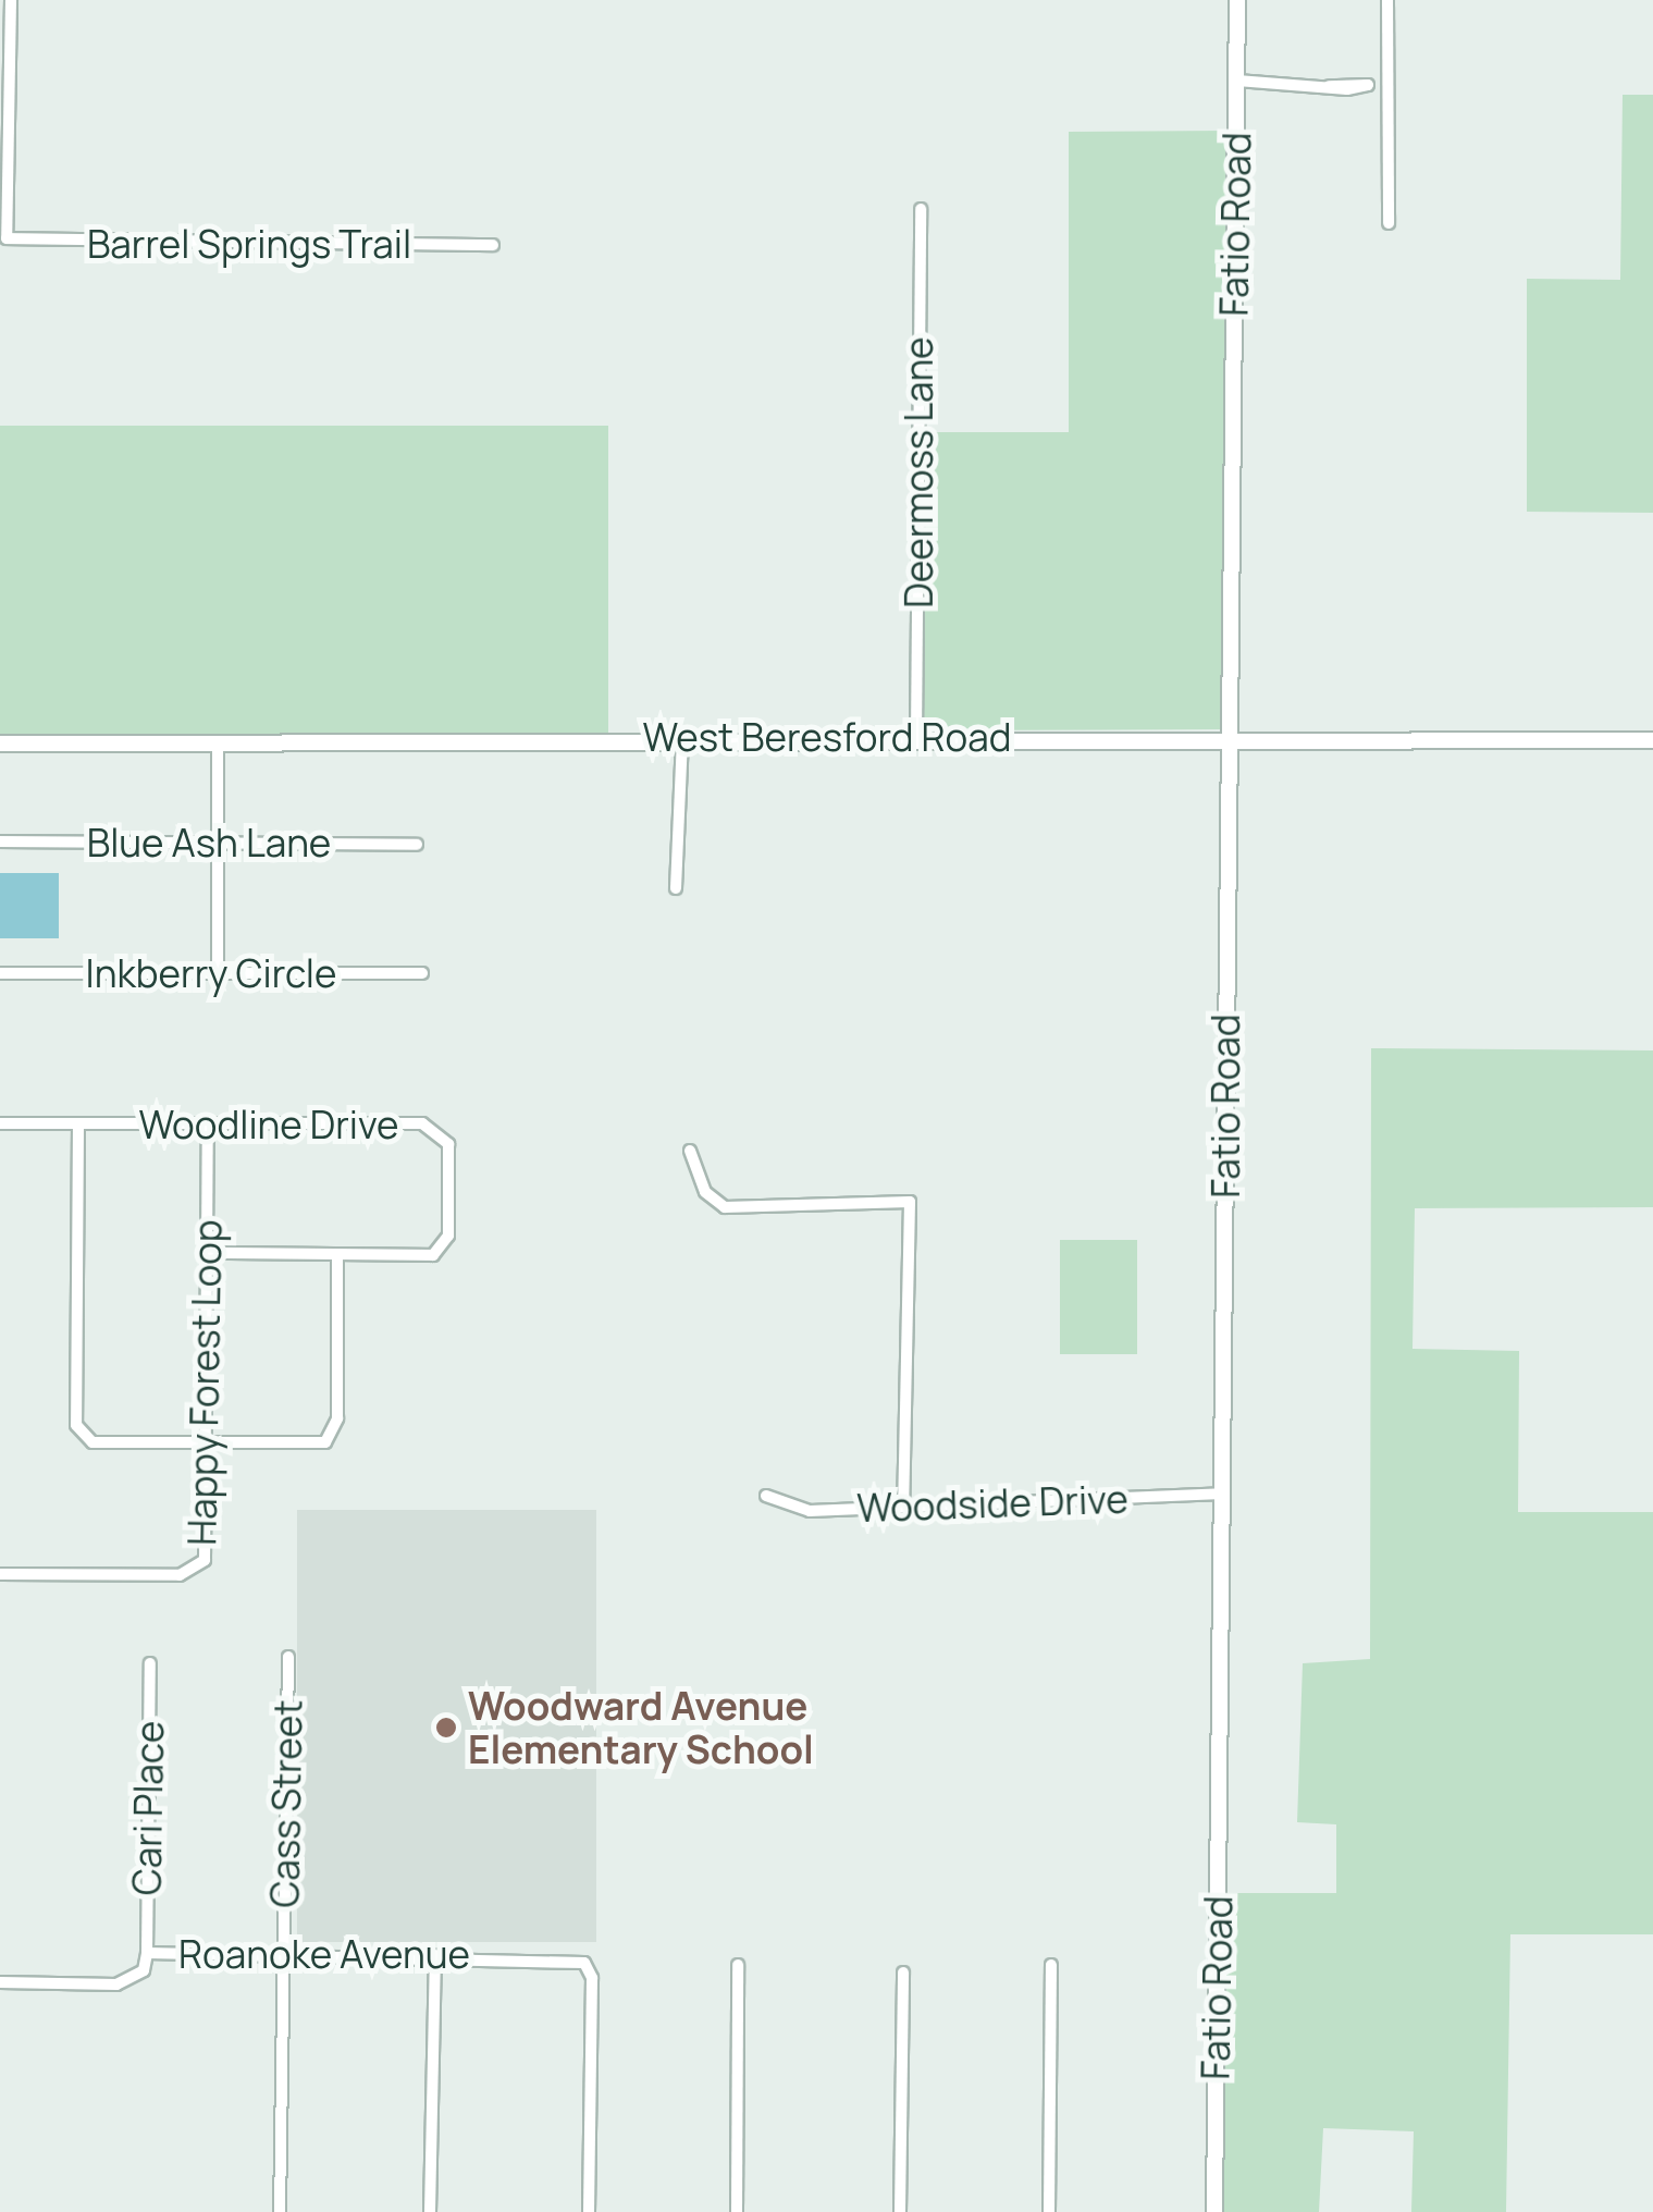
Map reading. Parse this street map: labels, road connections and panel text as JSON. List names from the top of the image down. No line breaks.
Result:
{"streets":{"street":["Fatio Road","Barrel Springs Trail","Deermoss Lane","West Beresford Road","Blue Ash Lane","Inkberry Circle","Woodline Drive","Happy Forest Loop","Woodside Drive","Cass Street","Cari Place","Roanoke Avenue"]},"crossings":[["Fatio Road","West Beresford Road"],["Fatio Road","Woodside Drive"],["Deermoss Lane","West Beresford Road"],["Woodline Drive","Happy Forest Loop"],["Cass Street","Roanoke Avenue"],["Cari Place","Roanoke Avenue"]],"places":["Woodward Avenue Elementary School"]}
